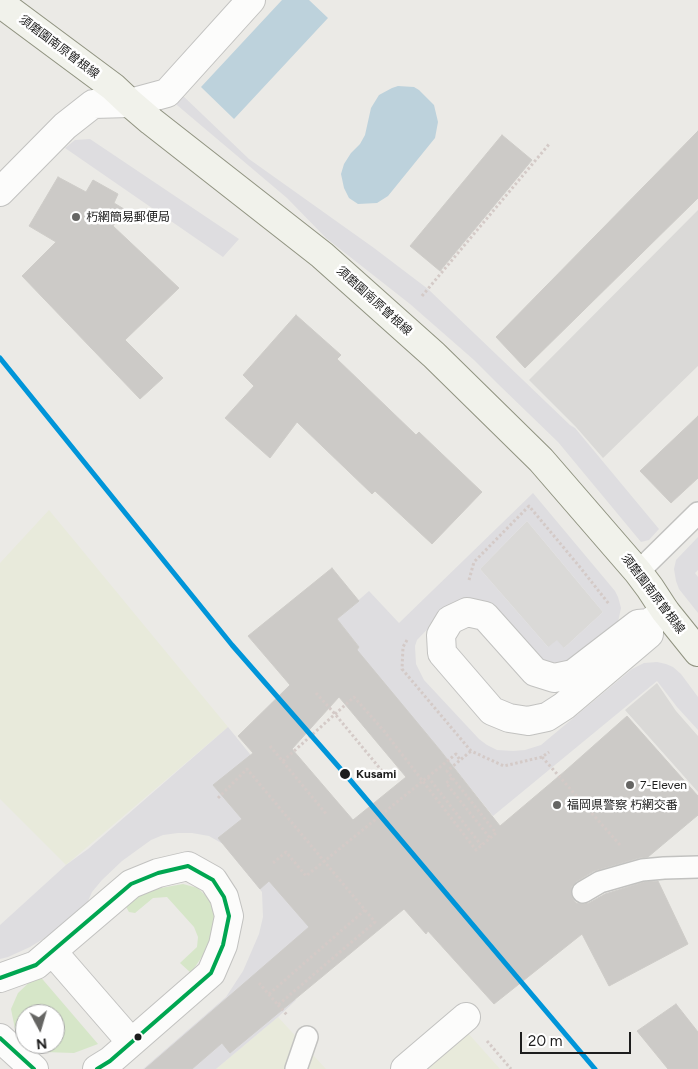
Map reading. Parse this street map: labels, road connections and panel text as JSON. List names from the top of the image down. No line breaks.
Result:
{"streets":{"main road":["須磨園南原曽根線"]},"places":["朽網簡易郵便局","Kusami","7-Eleven","福岡県警察 朽網交番"],"scale_bar":"20 m","north":"bottom"}
